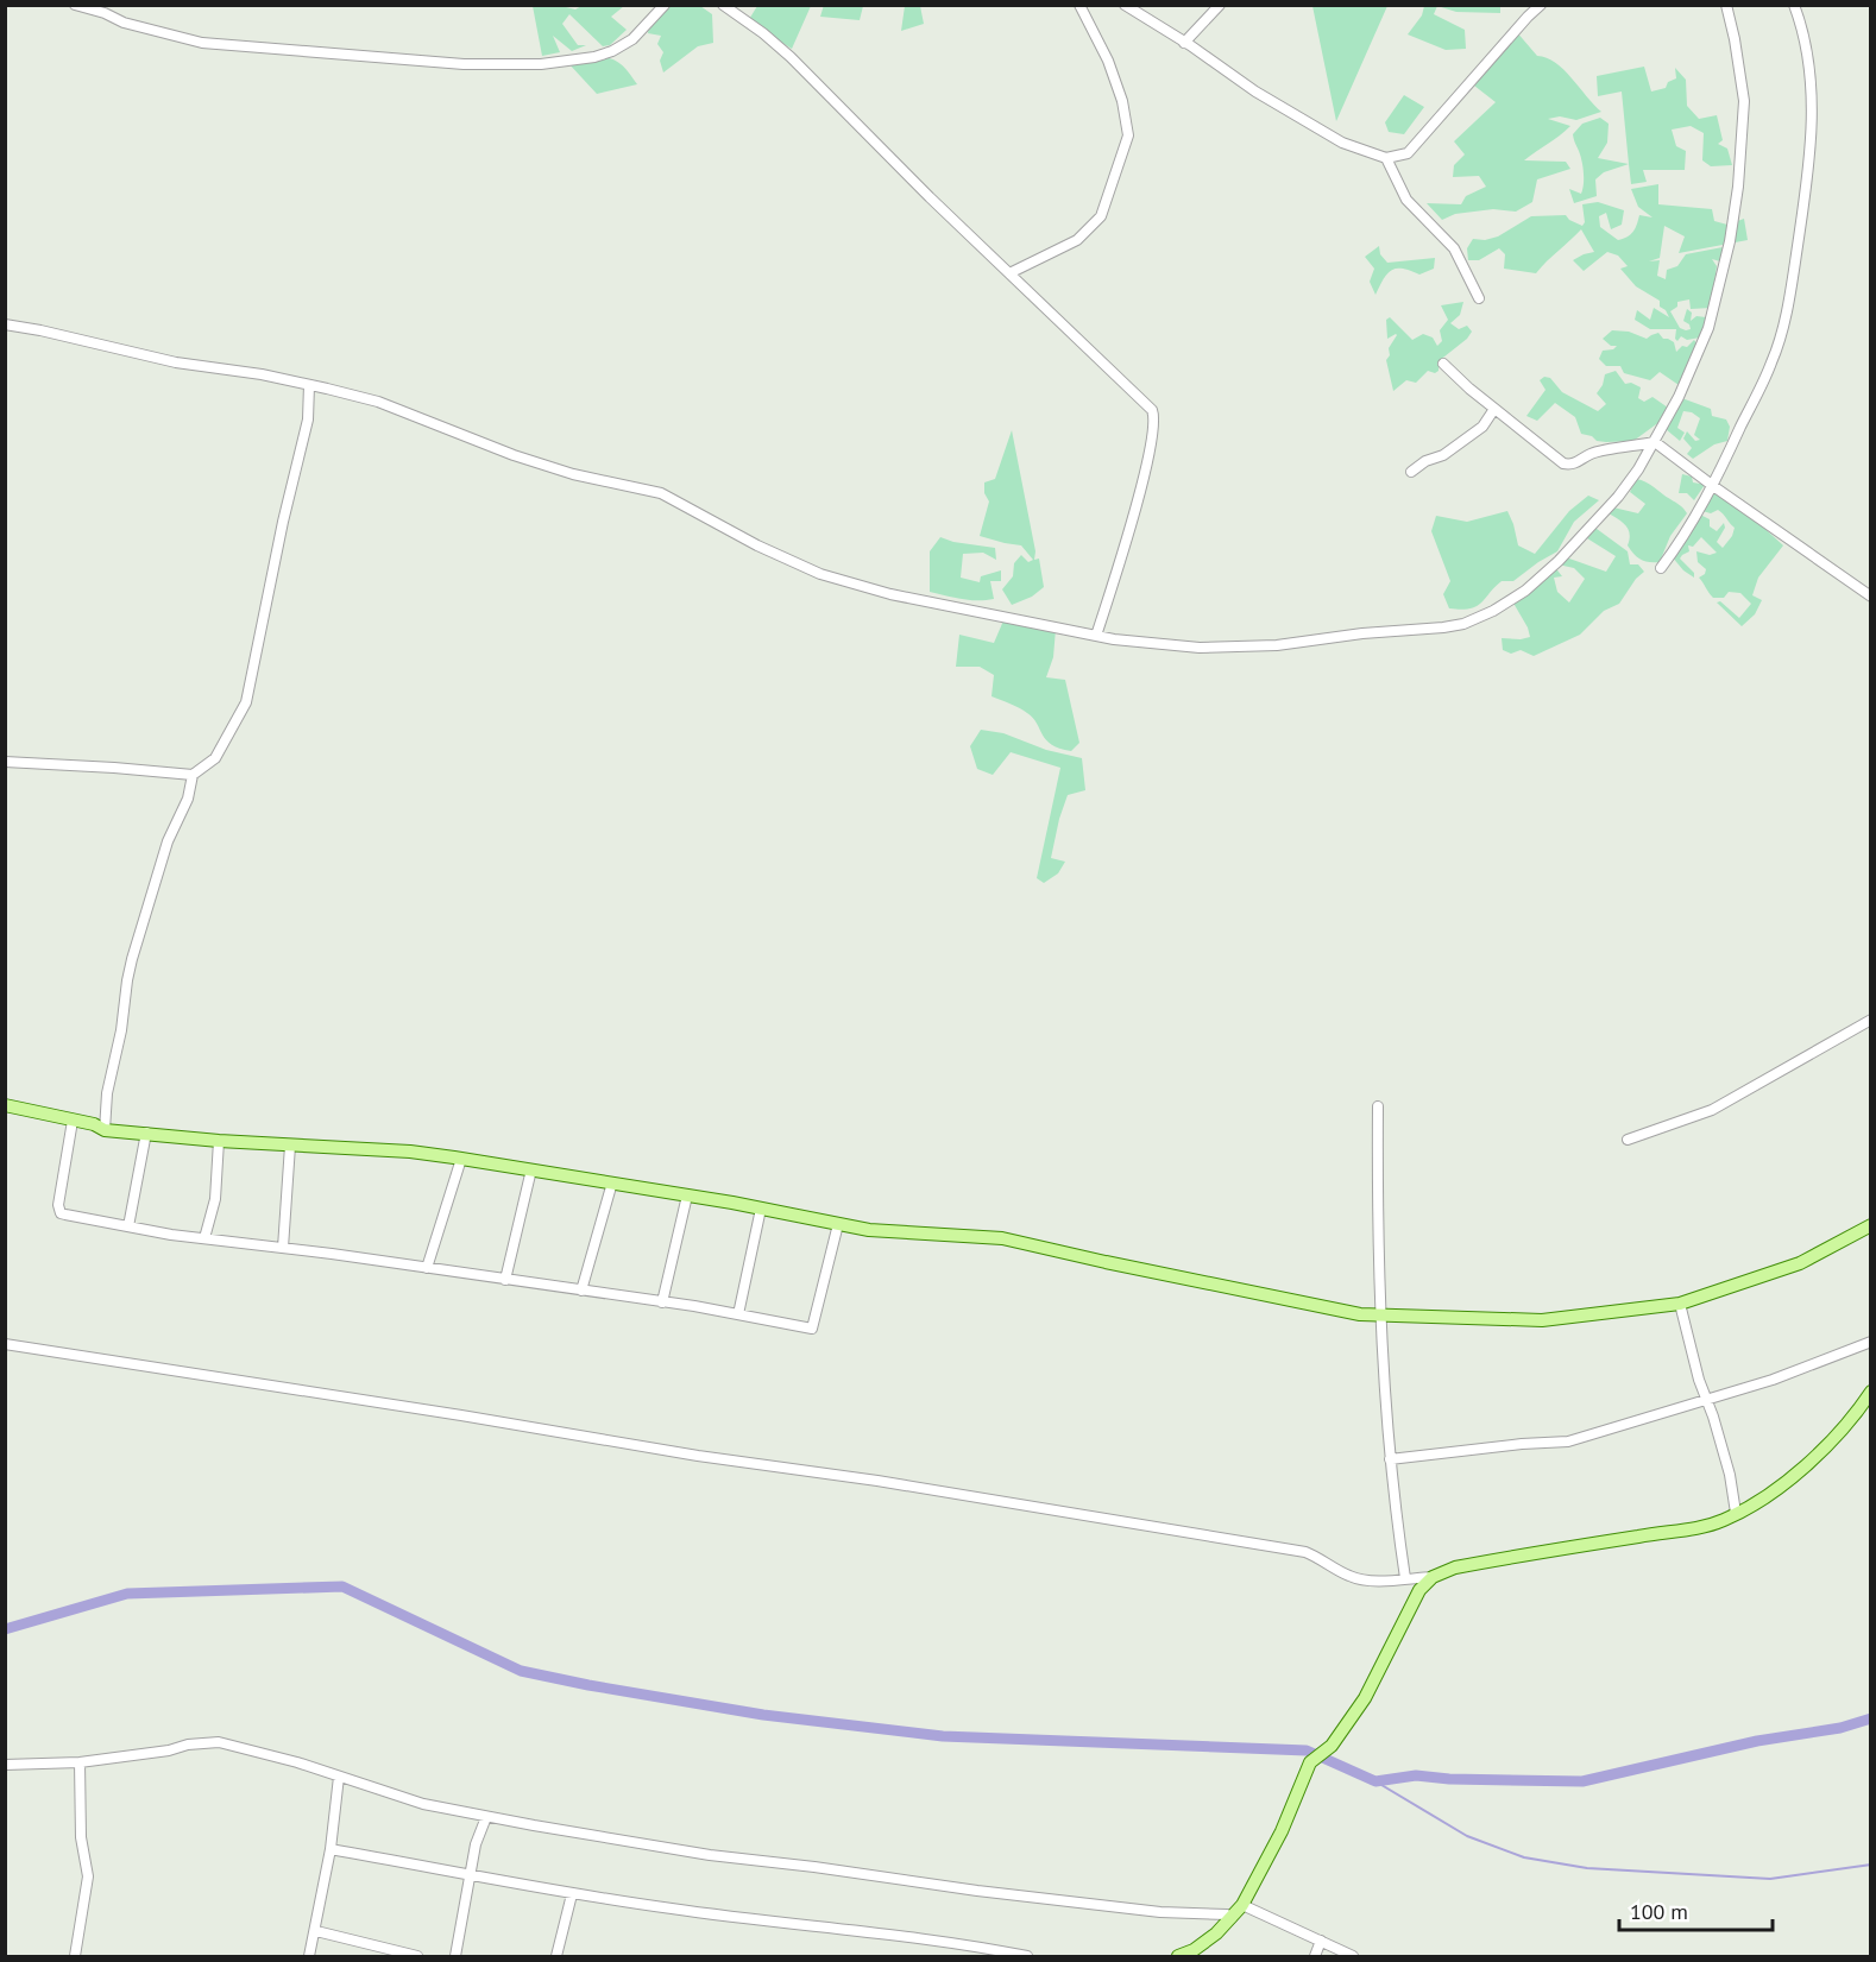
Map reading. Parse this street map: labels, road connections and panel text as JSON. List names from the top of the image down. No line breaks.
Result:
{"scale_bar":"100 m"}
